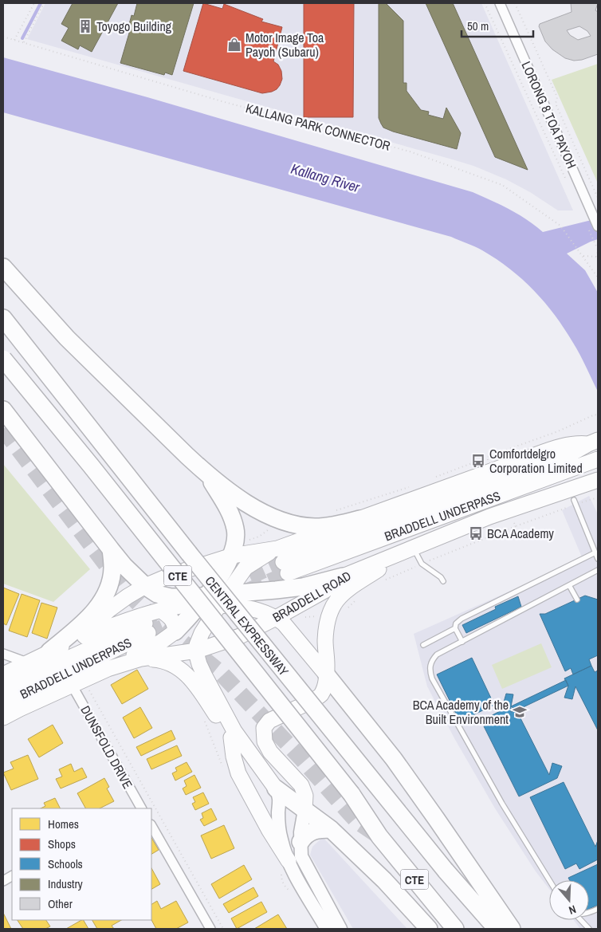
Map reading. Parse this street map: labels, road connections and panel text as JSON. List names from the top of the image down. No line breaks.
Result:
{"streets":{"highway":["BRADDELL UNDERPASS","CTE","BRADDELL ROAD","CENTRAL EXPRESSWAY"],"street":["LORONG 8 TOA PAYOH","DUNSFOLD DRIVE"],"path":["KALLANG PARK CONNECTOR"]},"crossings":[["BRADDELL ROAD","DUNSFOLD DRIVE"]],"water":["Kallang River"],"places":{"building":["Toyogo Building"],"shop":["Motor Image Toa Payoh (Subaru)"],"bus stop":["Comfortdelgro Corporation Limited","BCA Academy"],"school or university":["BCA Academy of the Built Environment"]},"legend":["Homes","Shops","Schools","Industry","Other"],"scale_bar":"50 m","north":"bottom"}
